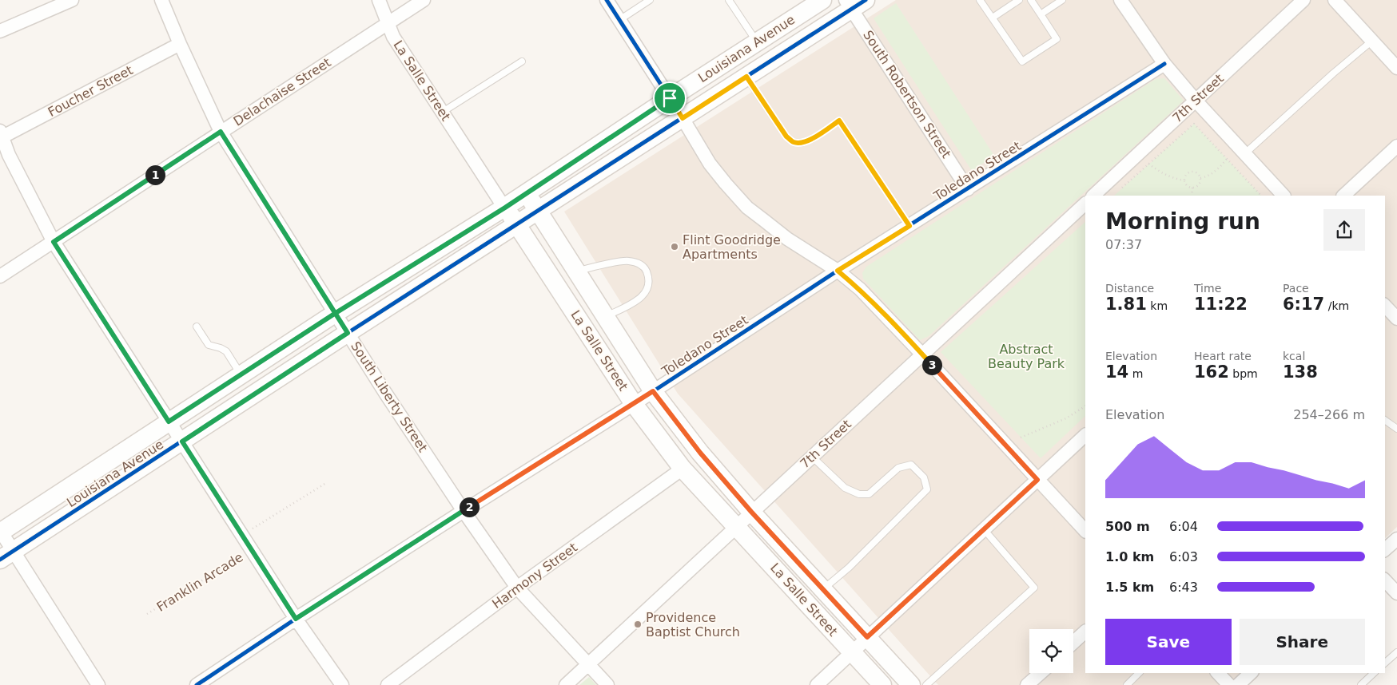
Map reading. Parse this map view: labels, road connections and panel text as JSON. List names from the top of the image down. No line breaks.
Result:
{"streets":{"street":["Louisiana Avenue","La Salle Street","Foucher Street","Delachaise Street","South Robertson Street","7th Street","Toledano Street","South Liberty Street","Harmony Street"],"path":["Franklin Arcade"]},"crossings":[["Louisiana Avenue","La Salle Street"],["Louisiana Avenue","South Robertson Street"],["Louisiana Avenue","South Liberty Street"],["La Salle Street","Delachaise Street"],["La Salle Street","7th Street"],["La Salle Street","Toledano Street"],["La Salle Street","Harmony Street"],["Foucher Street","South Liberty Street"],["Delachaise Street","South Liberty Street"],["South Robertson Street","Toledano Street"],["7th Street","South Liberty Street"],["Toledano Street","South Liberty Street"],["South Liberty Street","Harmony Street"]],"parks":["Abstract Beauty Park"],"places":["Flint Goodridge Apartments","Providence Baptist Church"],"page":{"pins":["1","3","2"],"heading":["Morning run","07:37"],"stats":[["Distance","1.81 km"],["Time","11:22"],["Pace","6:17 /km"],["Elevation","14 m"],["Heart rate","162 bpm"],["kcal","138"]],"chart":["Elevation","254–266 m"],"list":[{"name":"500 m","note":"6:04"},{"name":"1.0 km","note":"6:03"},{"name":"1.5 km","note":"6:43"}],"buttons":["Save","Share"]}}
